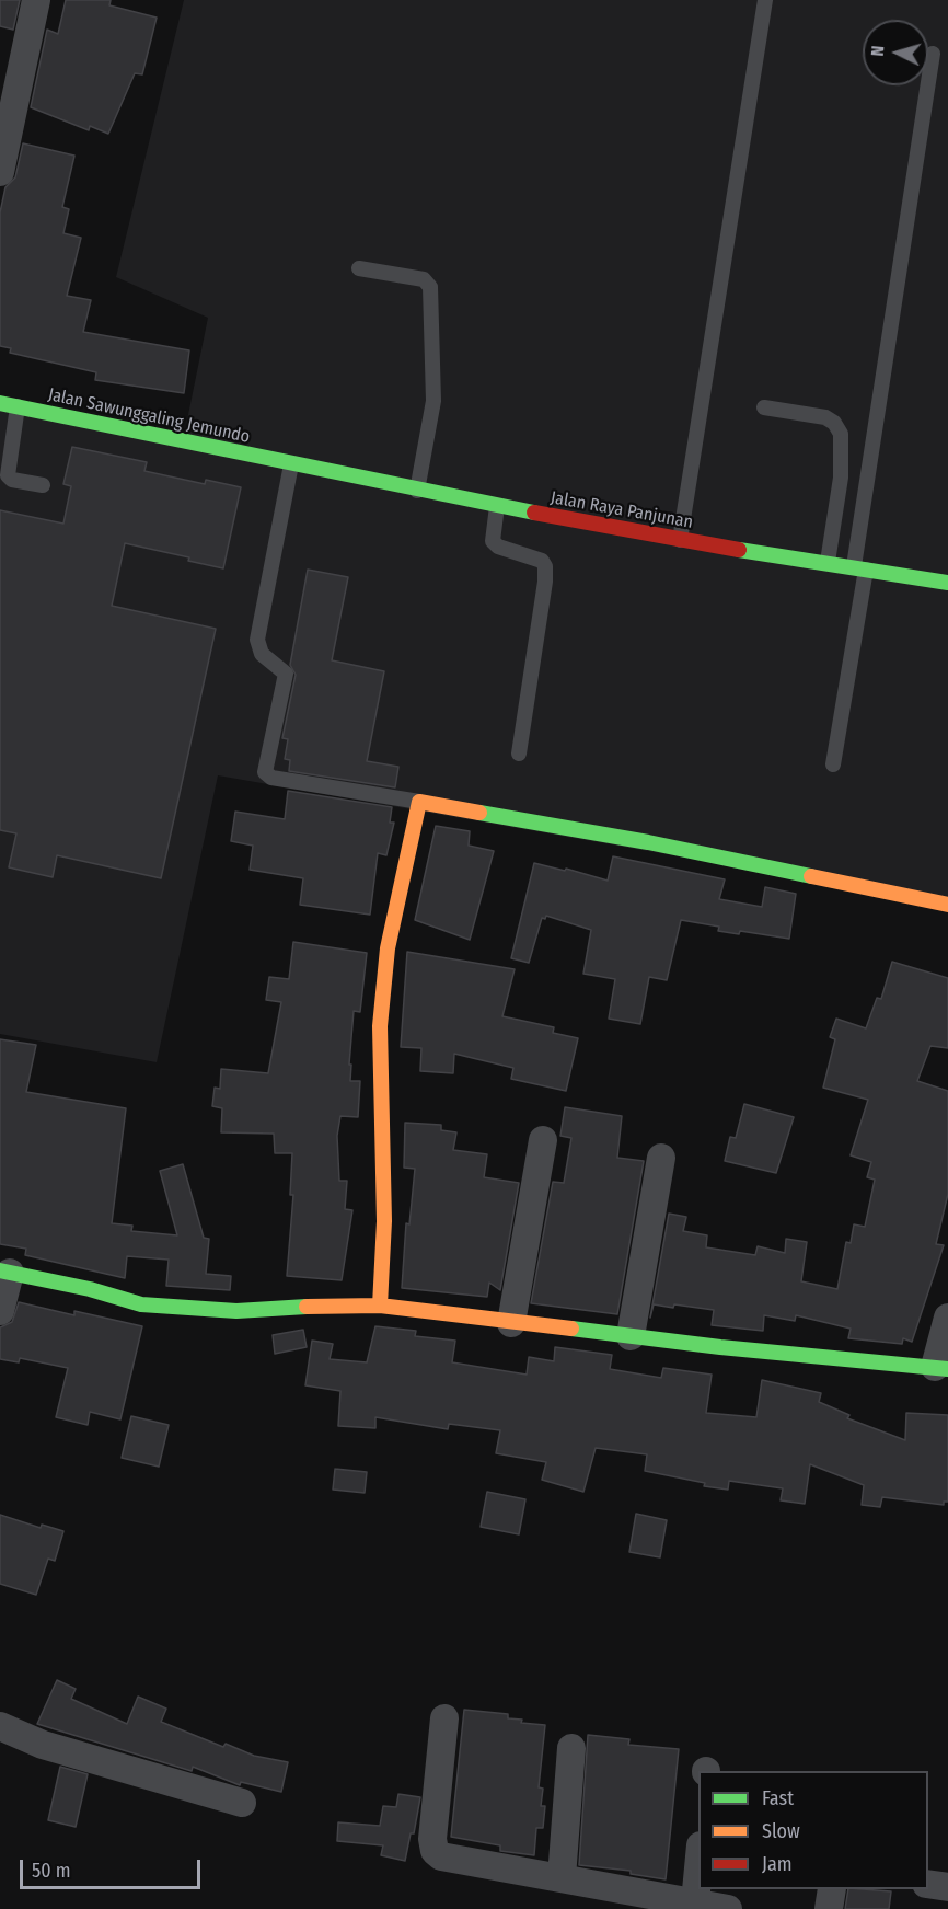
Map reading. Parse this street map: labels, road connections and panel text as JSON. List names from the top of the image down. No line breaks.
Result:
{"streets":{"street":["Jalan Sawunggaling Jemundo","Jalan Raya Panjunan"]},"crossings":[["Jalan Sawunggaling Jemundo","Jalan Raya Panjunan"]],"legend":["Fast","Slow","Jam"],"scale_bar":"50 m","north":"left"}
